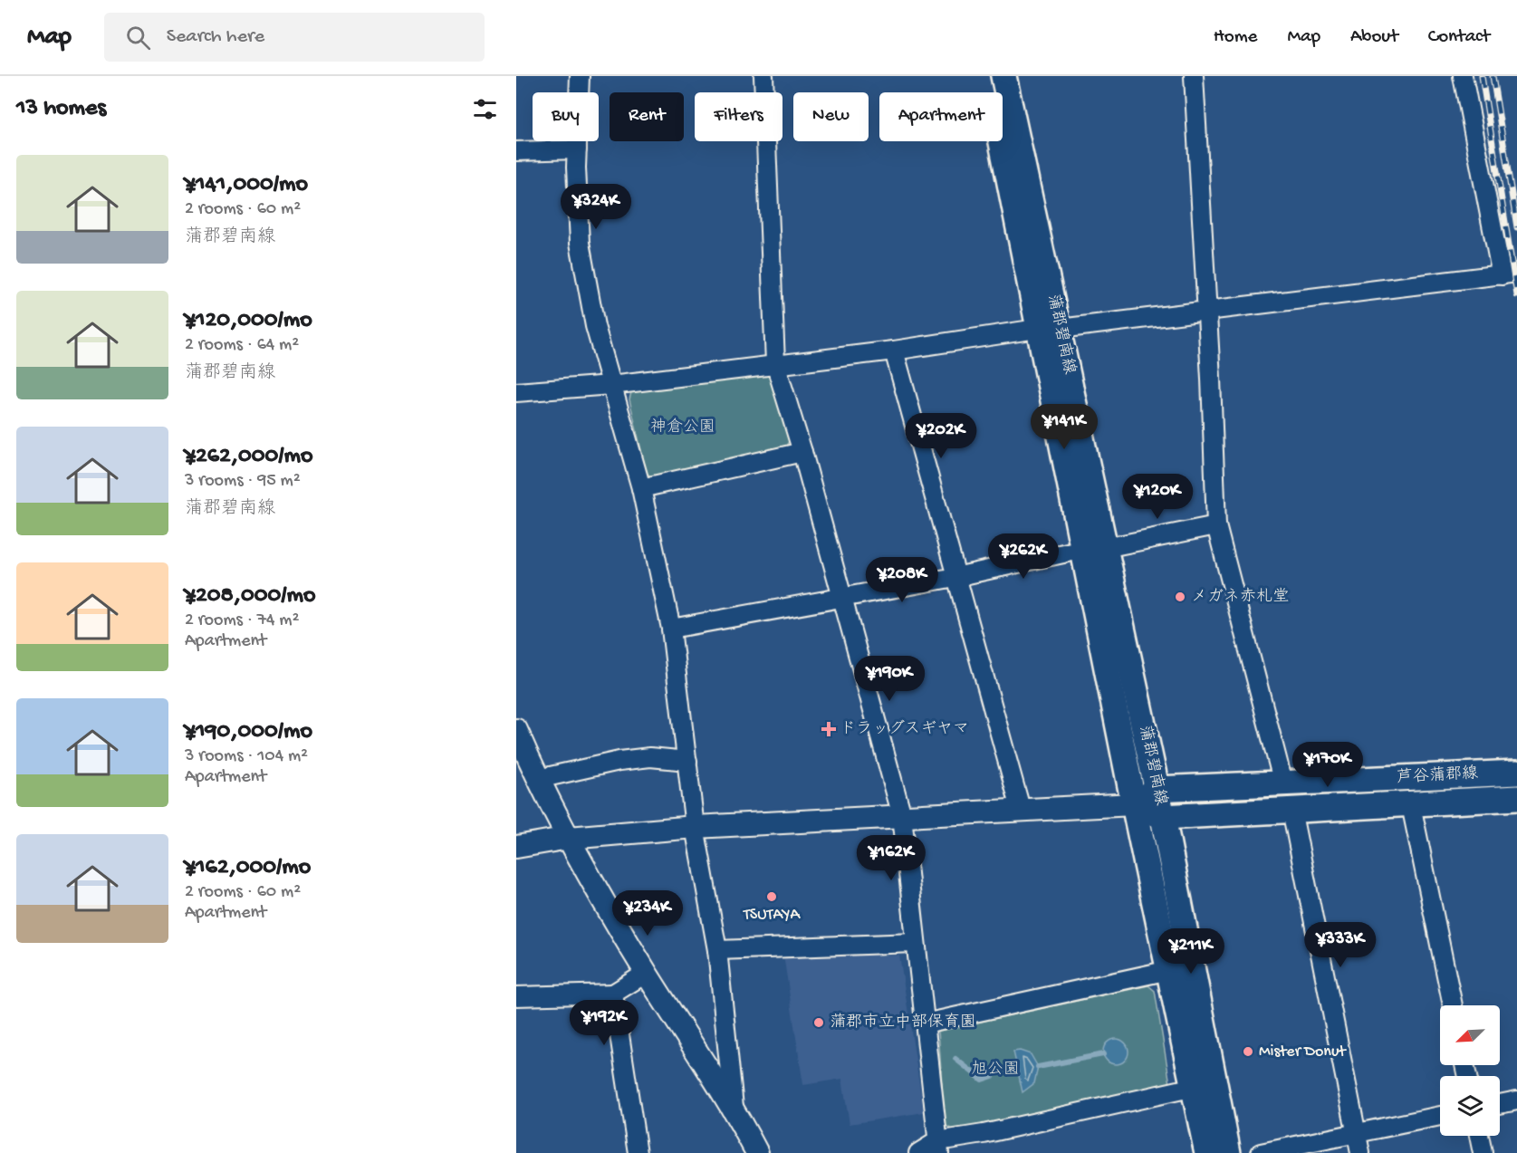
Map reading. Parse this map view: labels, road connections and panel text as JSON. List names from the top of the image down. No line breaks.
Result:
{"streets":{"main road":["蒲郡碧南線","芦谷蒲郡線"]},"crossings":[["蒲郡碧南線","芦谷蒲郡線"]],"parks":["神倉公園","旭公園"],"places":{"other":["メガネ赤札堂","TSUTAYA","蒲郡市立中部保育園","Mister Donut"],"health":["ドラッグスギヤマ"]},"north":"bottom left","page":{"header":"Map","search":"Search here","nav":["Home","Map","About","Contact"],"heading":"13 homes","chip":["Buy","Rent","Filters","New","Apartment"],"list":[{"name":"¥141,000/mo","note":"2 rooms · 60 m² · 蒲郡碧南線"},{"name":"¥120,000/mo","note":"2 rooms · 64 m² · 蒲郡碧南線"},{"name":"¥262,000/mo","note":"3 rooms · 95 m² · 蒲郡碧南線"},{"name":"¥208,000/mo","note":"2 rooms · 74 m² · Apartment"},{"name":"¥190,000/mo","note":"3 rooms · 104 m² · Apartment"},{"name":"¥162,000/mo","note":"2 rooms · 60 m² · Apartment"}],"price":["¥324K","¥141K","¥202K","¥120K","¥262K","¥208K","¥190K","¥170K","¥162K","¥234K","¥333K","¥211K","¥192K"]}}
